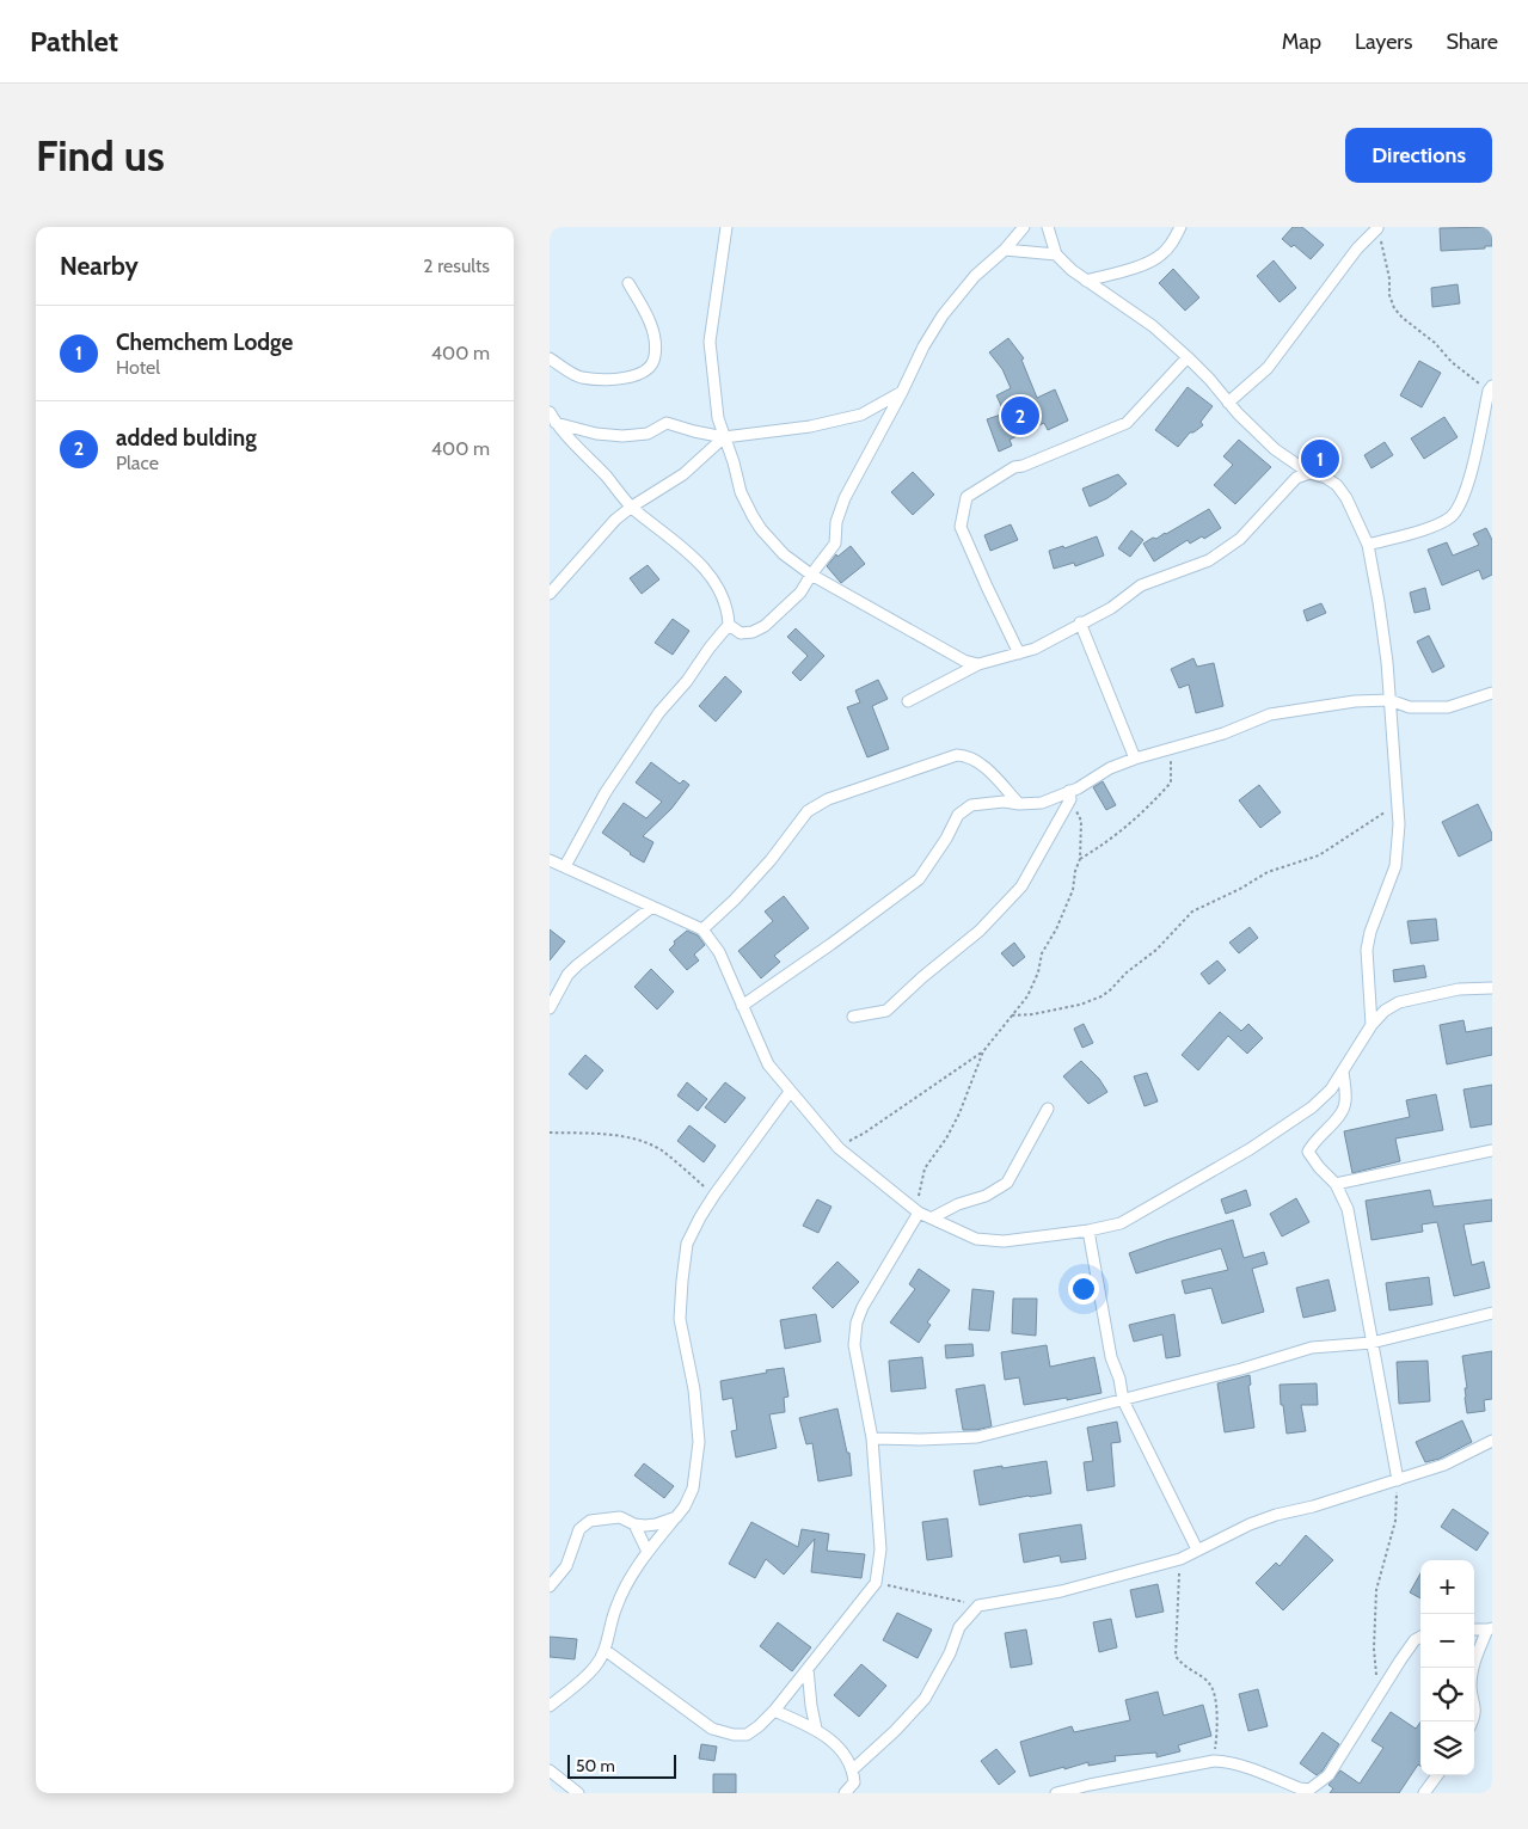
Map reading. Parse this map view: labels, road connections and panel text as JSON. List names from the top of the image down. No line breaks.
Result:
{"scale_bar":"50 m","page":{"header":"Pathlet","nav":["Map","Layers","Share"],"buttons":"Directions","title":"Find us","heading":["Nearby","2 results"],"list":[{"mark":"1","name":"Chemchem Lodge","note":"Hotel","value":"400 m"},{"mark":"2","name":"added bulding","note":"Place","value":"400 m"}],"pins":["2","1"],"map_buttons":["+","−"],"scale":"50 m"}}
